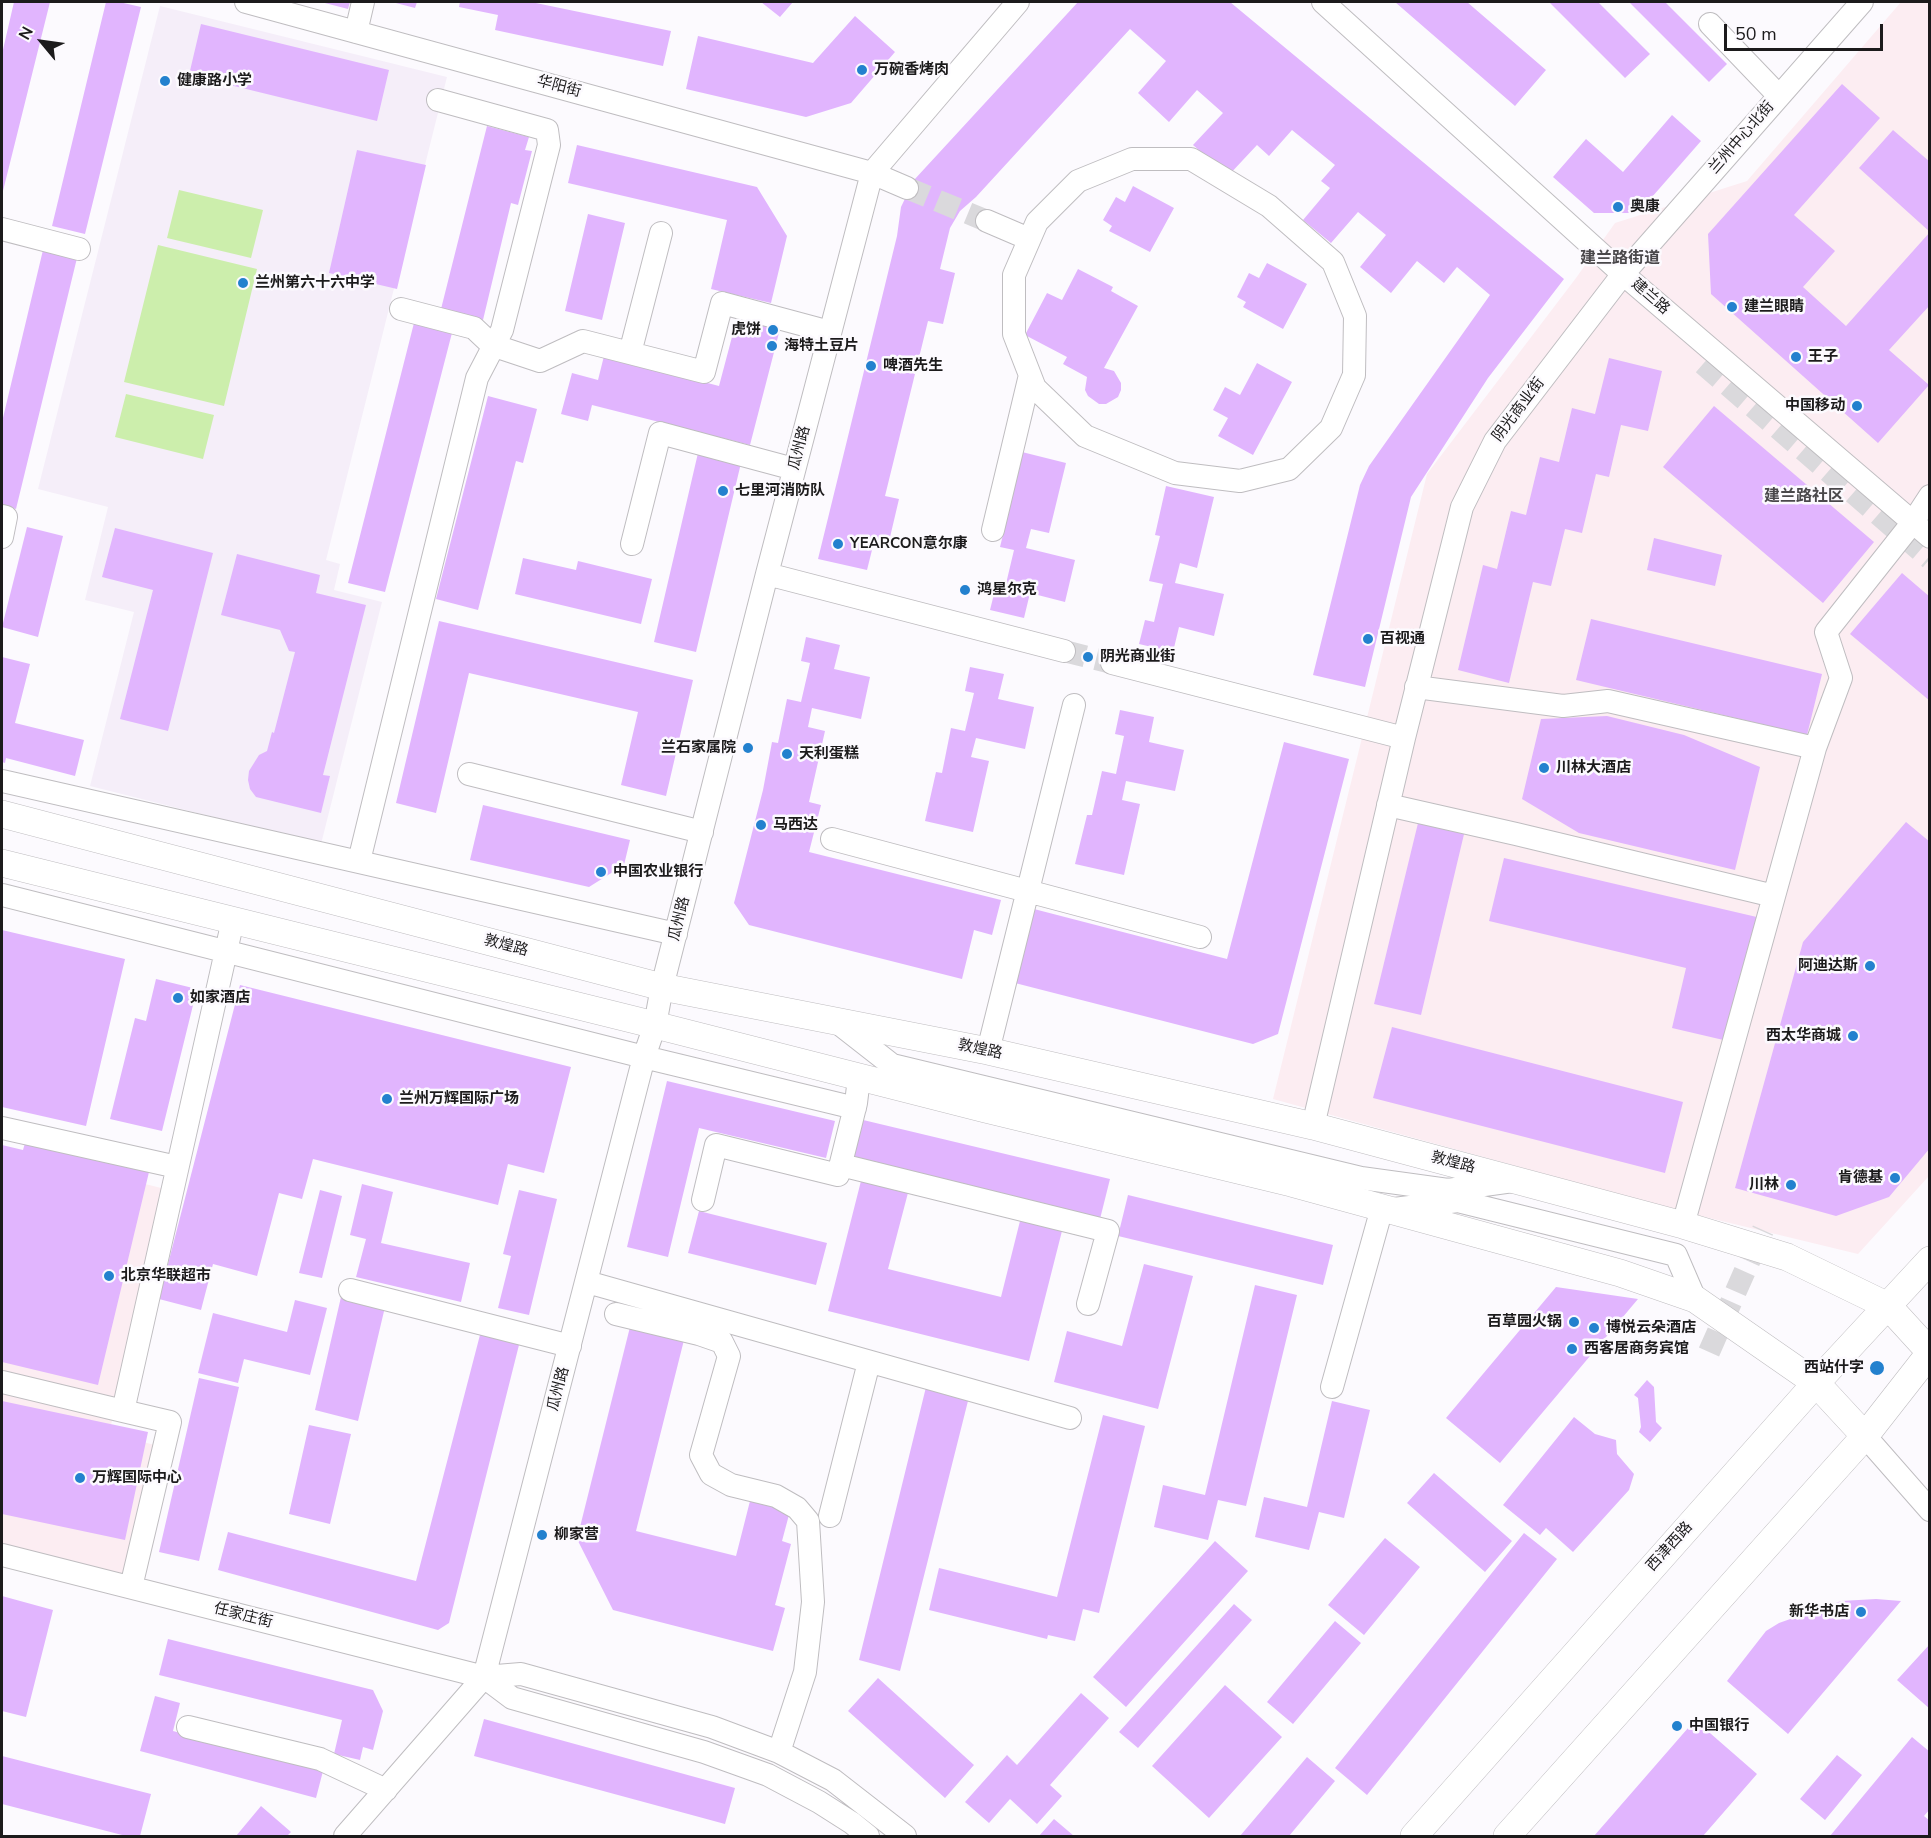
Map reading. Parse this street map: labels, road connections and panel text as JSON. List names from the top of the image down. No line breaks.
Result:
{"streets":{"main road":["敦煌路","西津西路"],"street":["华阳街","兰州中心北街","建兰路","阴光商业街","瓜州路","任家庄街"]},"crossings":[["华阳街","瓜州路"],["兰州中心北街","建兰路"],["兰州中心北街","阴光商业街"],["建兰路","阴光商业街"],["阴光商业街","敦煌路"],["瓜州路","敦煌路"],["瓜州路","任家庄街"],["敦煌路","西津西路"]],"districts":["建兰路街道","建兰路社区"],"places":["万碗香烤肉","健康路小学","奥康","兰州第六十六中学","建兰眼睛","虎饼","海特土豆片","王子","啤酒先生","中国移动","七里河消防队","YEARCON意尔康","鸿星尔克","百视通","阴光商业街","兰石家属院","天利蛋糕","川林大酒店","马西达","中国农业银行","阿迪达斯","如家酒店","西太华商城","兰州万辉国际广场","肯德基","川林","北京华联超市","百草园火锅","博悦云朵酒店","西客居商务宾馆","西站什字","万辉国际中心","柳家营","新华书店","中国银行"],"scale_bar":"50 m","north":"top left"}
